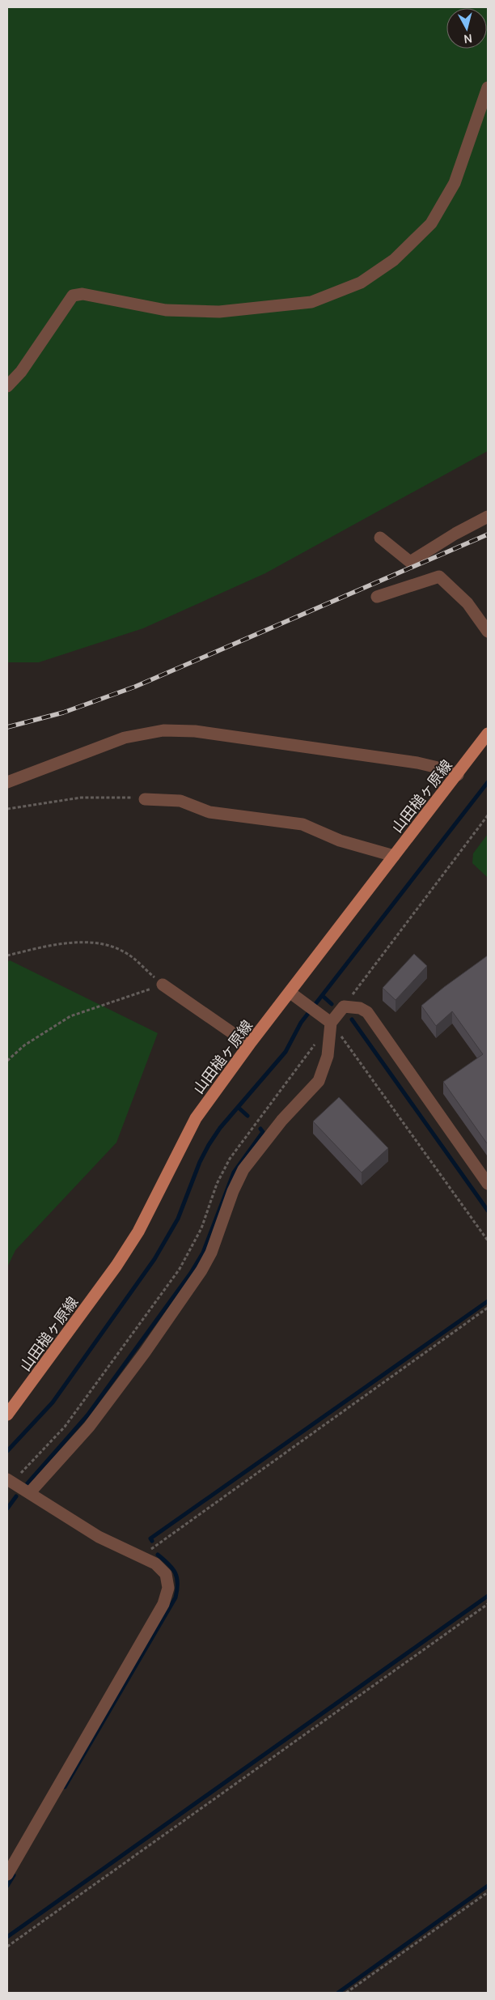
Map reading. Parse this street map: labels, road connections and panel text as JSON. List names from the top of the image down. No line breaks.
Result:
{"streets":{"main road":["山田槌ヶ原線"]},"north":"bottom"}
